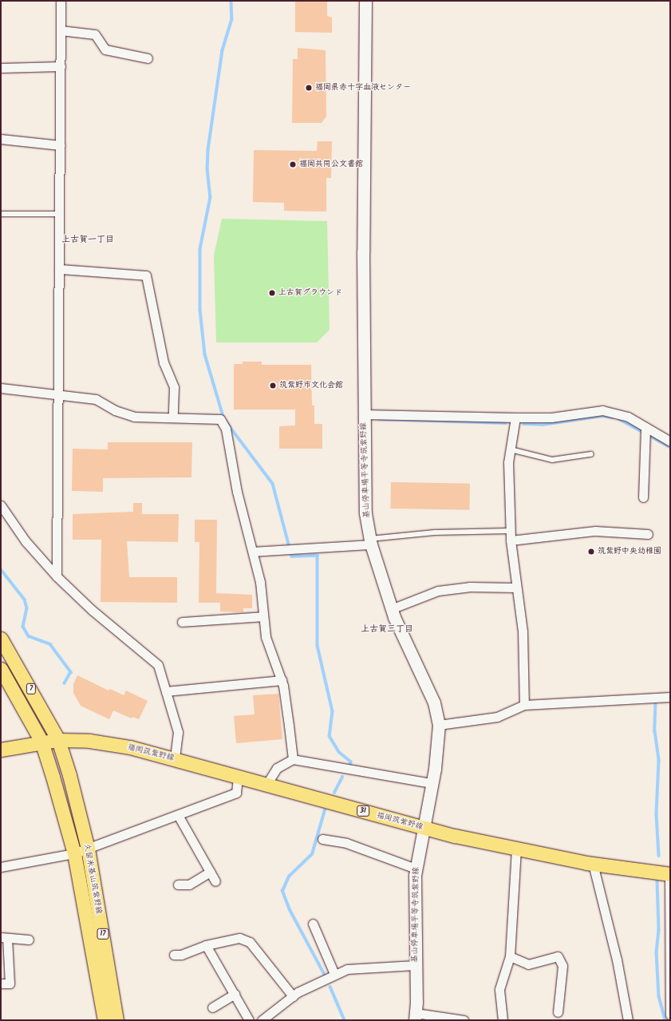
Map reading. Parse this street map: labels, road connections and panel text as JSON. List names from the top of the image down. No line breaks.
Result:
{"streets":{"main road":["基山停車場平等寺筑紫野線","7","福岡筑紫野線","31","久留米基山筑紫野線","17"]},"crossings":[["基山停車場平等寺筑紫野線","福岡筑紫野線"],["7","福岡筑紫野線"],["7","久留米基山筑紫野線"],["福岡筑紫野線","久留米基山筑紫野線"]],"districts":["上古賀一丁目","上古賀三丁目"],"places":["福岡県赤十字血液センター","福岡共同公文書館","上古賀グラウンド","筑紫野市文化会館","筑紫野中央幼稚園"]}
